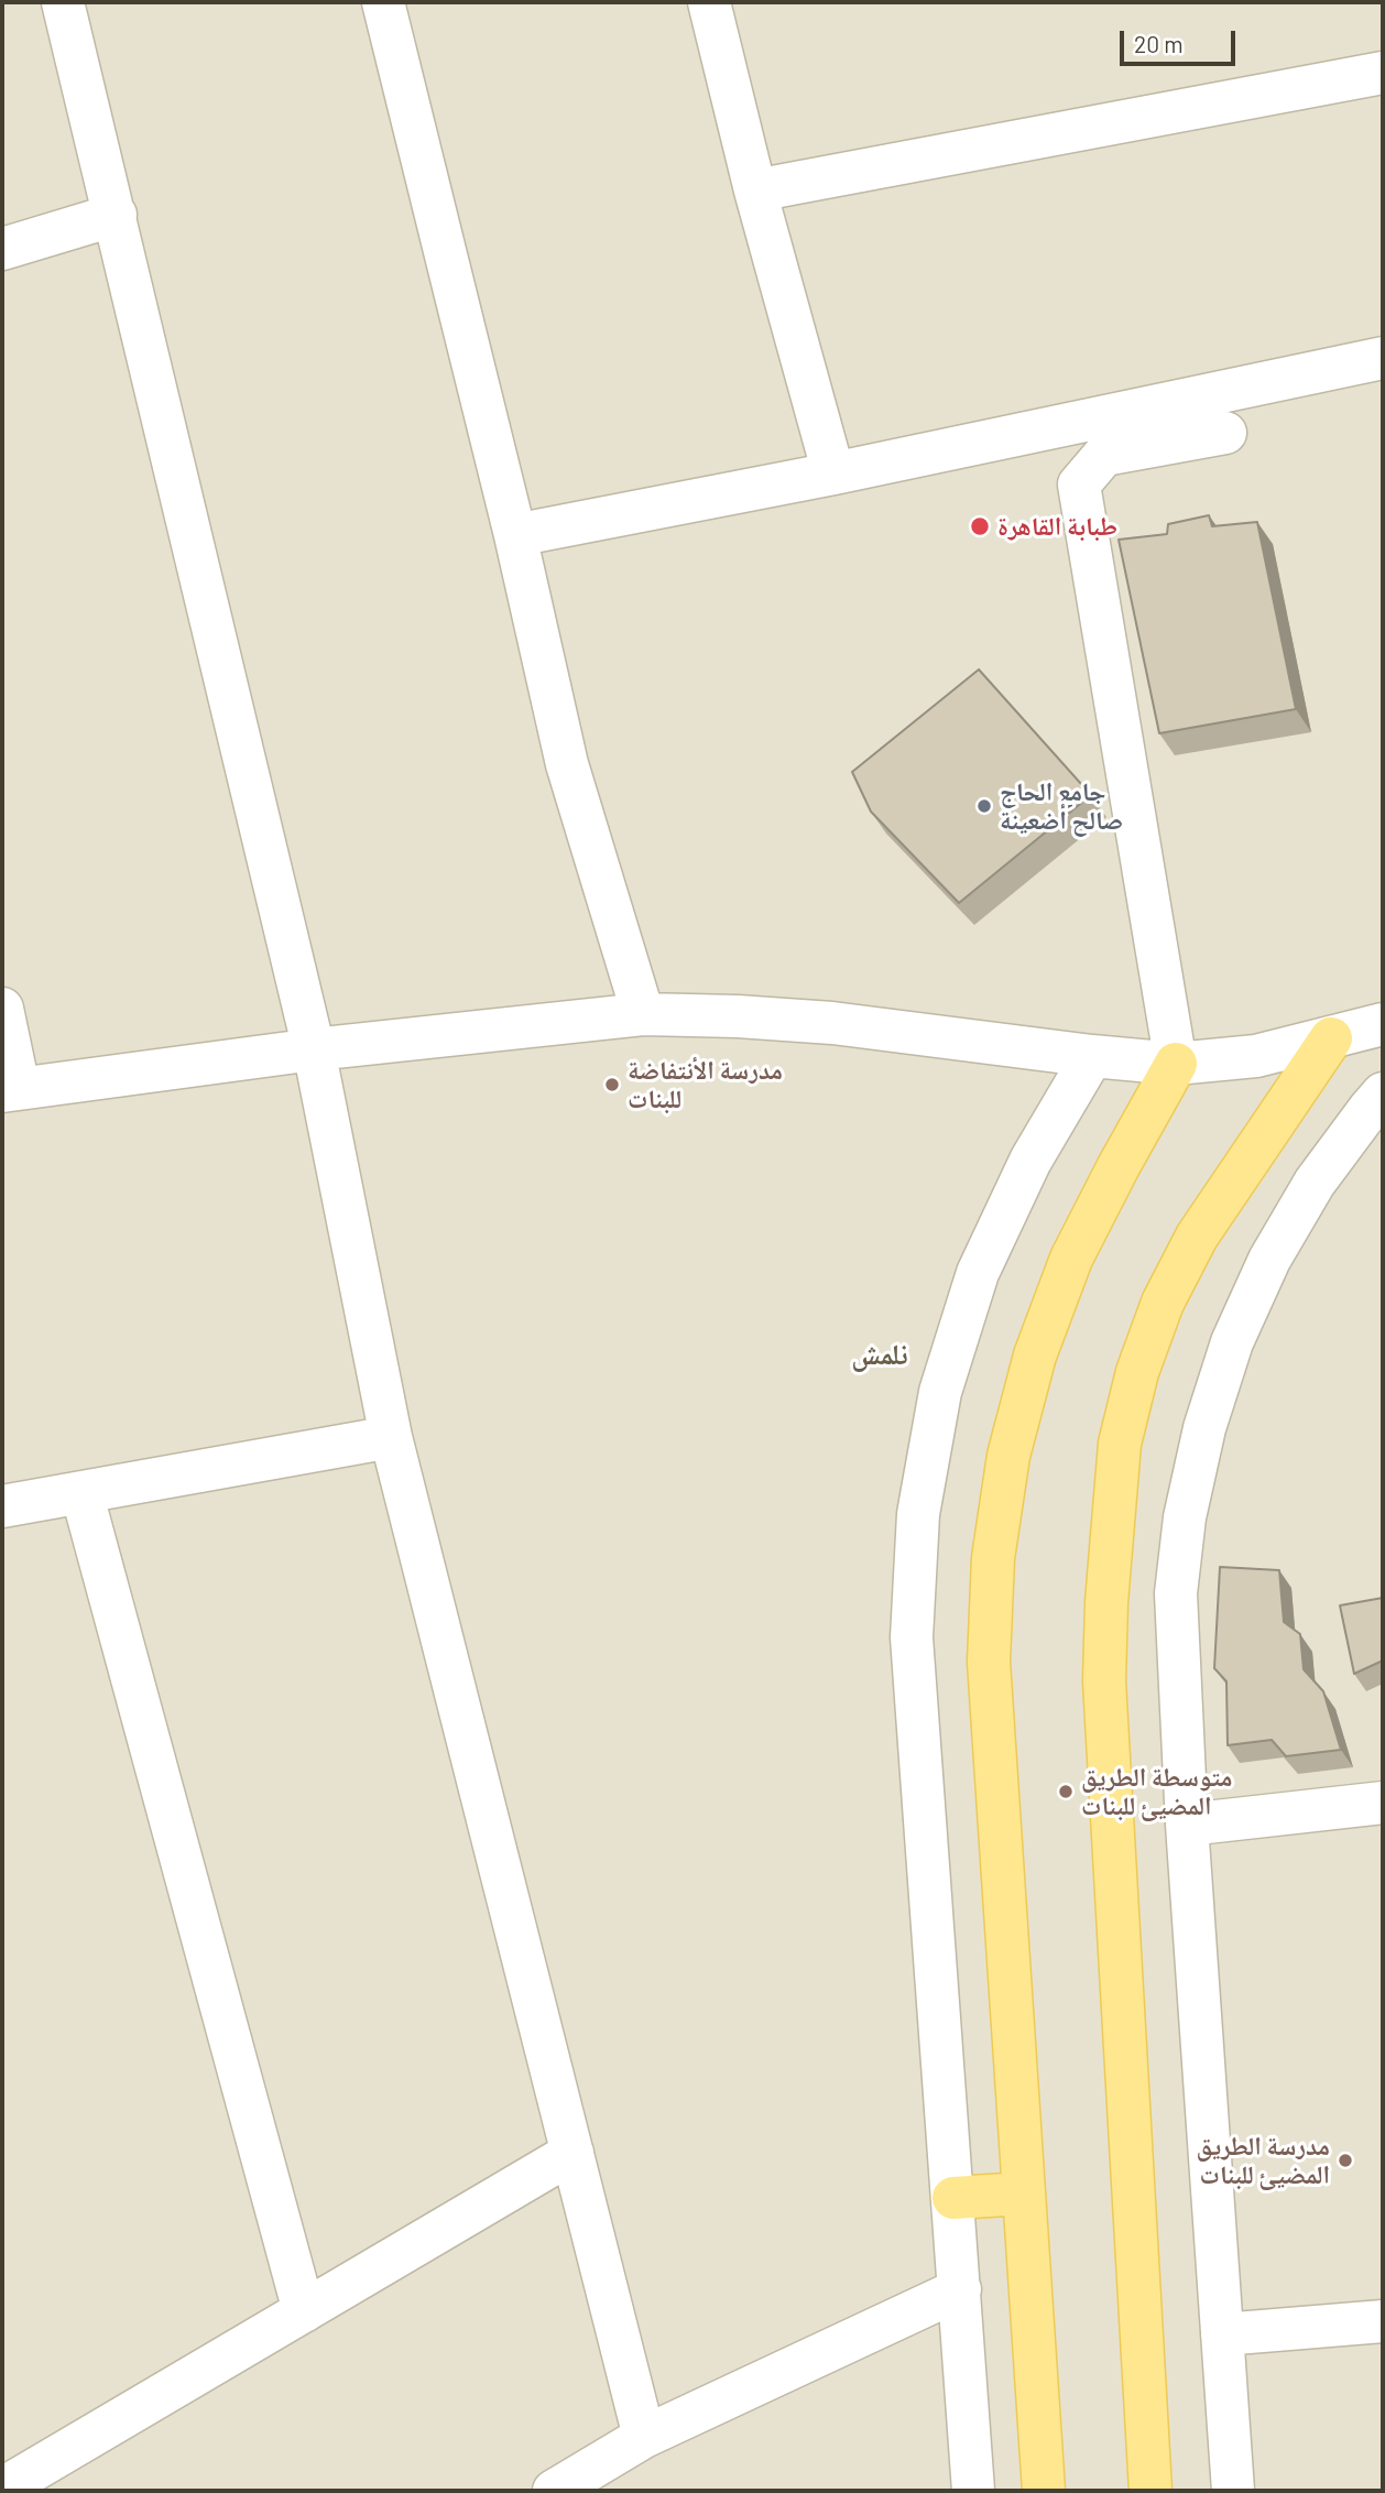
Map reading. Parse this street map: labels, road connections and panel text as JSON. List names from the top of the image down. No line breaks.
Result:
{"districts":["نلمش"],"places":["طبابة القاهرة","جامع الحاج صالح أضعينة","مدرسة الأنتفاضة للبنات","متوسطة الطريق المضيئ للبنات","مدرسة الطريق المضيئ للبنات"],"scale_bar":"20 m"}
